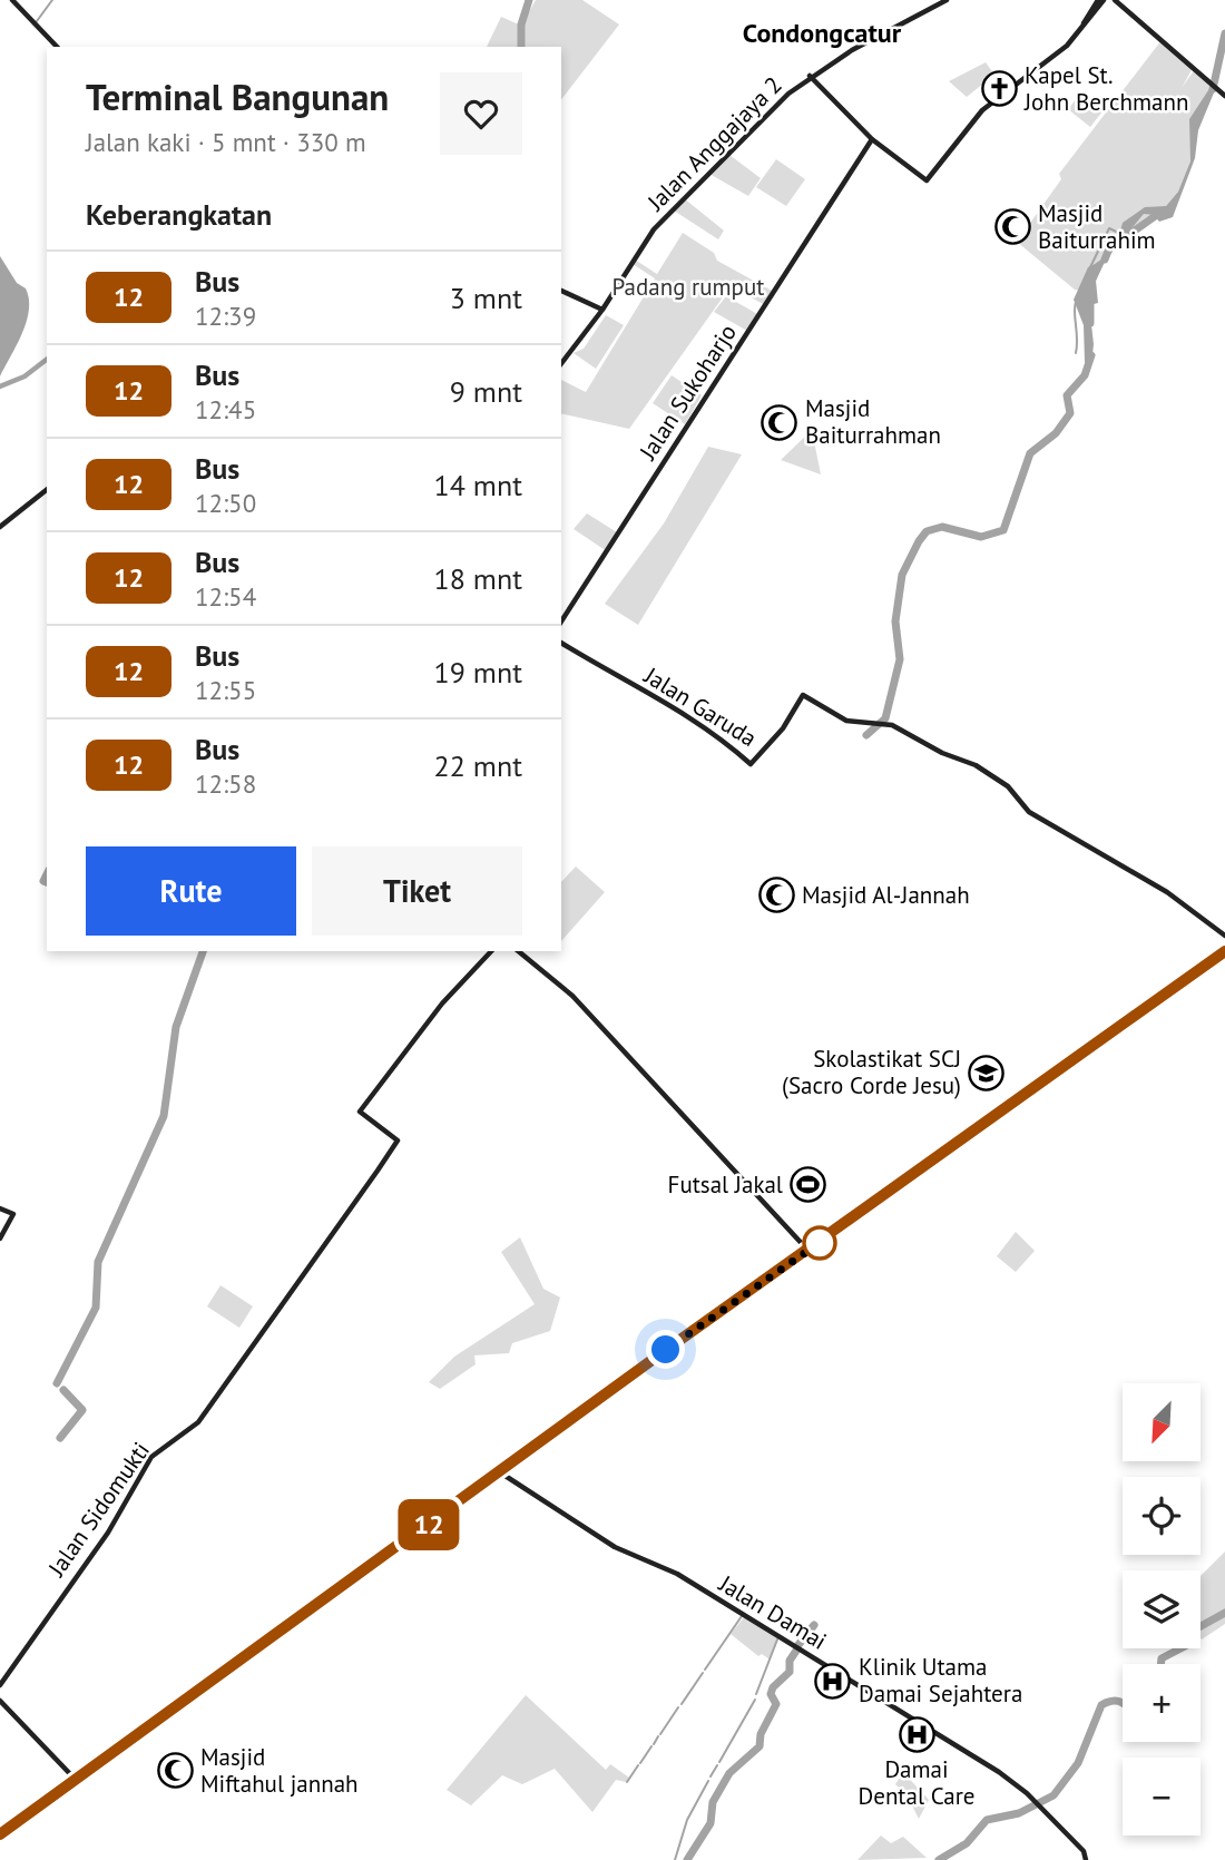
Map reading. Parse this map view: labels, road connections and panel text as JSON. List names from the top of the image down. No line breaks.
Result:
{"streets":{"main road":["Jalan Anggajaya 2","Jalan Sukoharjo","Jalan Garuda","Jalan Sidomukti","Jalan Damai"]},"districts":["Condongcatur"],"parks":["Padang rumput"],"places":{"church":["Kapel St. John Berchmann"],"mosque":["Masjid Baiturrahim","Masjid Baiturrahman","Masjid Al-Jannah","Masjid Miftahul jannah"],"school or university":["Skolastikat SCJ (Sacro Corde Jesu)"],"sports":["Futsal Jakal"],"hospital":["Klinik Utama Damai Sejahtera","Damai Dental Care"]},"lines":["bus line 12"],"north":"bottom left","page":{"on_map":"12","heading":[["Terminal Bangunan","Jalan kaki · 5 mnt · 330 m"],"Keberangkatan"],"list":[{"mark":"12","name":"Bus","note":"12:39","value":"3 mnt"},{"mark":"12","name":"Bus","note":"12:45","value":"9 mnt"},{"mark":"12","name":"Bus","note":"12:50","value":"14 mnt"},{"mark":"12","name":"Bus","note":"12:54","value":"18 mnt"},{"mark":"12","name":"Bus","note":"12:55","value":"19 mnt"},{"mark":"12","name":"Bus","note":"12:58","value":"22 mnt"}],"buttons":["Rute","Tiket"],"map_buttons":["+","−"]}}
